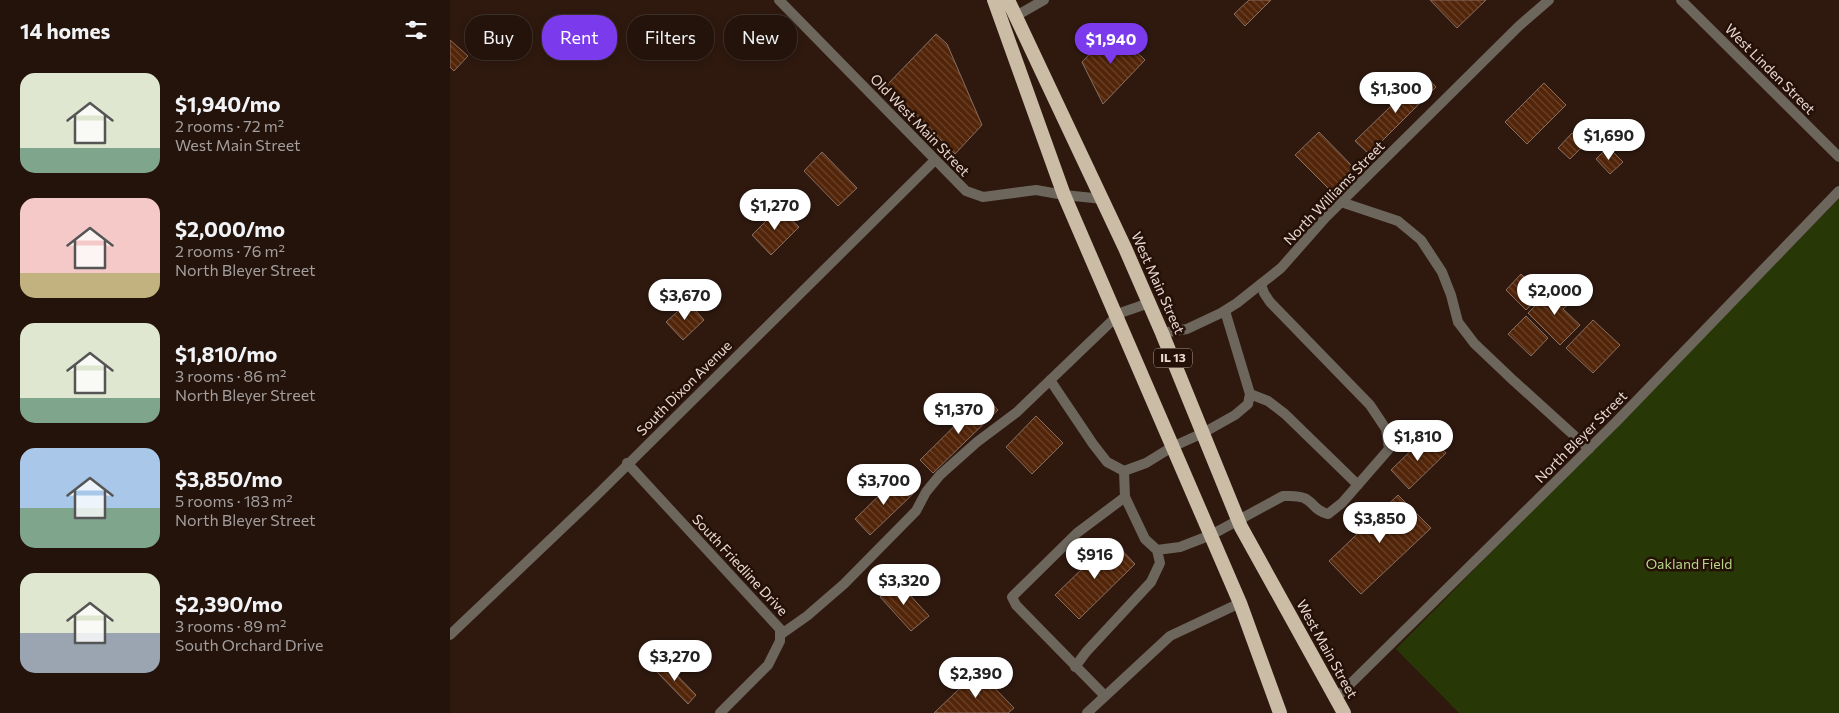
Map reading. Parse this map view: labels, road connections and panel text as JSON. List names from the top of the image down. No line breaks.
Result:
{"streets":{"highway":["West Main Street","IL 13"],"street":["West Linden Street","Old West Main Street","North Williams Street","South Dixon Avenue","North Bleyer Street","South Friedline Drive"]},"crossings":[["Old West Main Street","West Main Street"],["Old West Main Street","IL 13"],["Old West Main Street","South Dixon Avenue"],["North Williams Street","West Main Street"],["West Main Street","North Bleyer Street"],["South Dixon Avenue","South Friedline Drive"]],"parks":["Oakland Field"],"page":{"heading":"14 homes","chip":["Buy","Rent","Filters","New"],"price":["$1,940","$1,300","$1,690","$1,270","$2,000","$3,670","$1,370","$1,810","$3,700","$3,850","$916","$3,320","$3,270","$2,390"],"list":[{"name":"$1,940/mo","note":"2 rooms · 72 m² · West Main Street"},{"name":"$2,000/mo","note":"2 rooms · 76 m² · North Bleyer Street"},{"name":"$1,810/mo","note":"3 rooms · 86 m² · North Bleyer Street"},{"name":"$3,850/mo","note":"5 rooms · 183 m² · North Bleyer Street"},{"name":"$2,390/mo","note":"3 rooms · 89 m² · South Orchard Drive"}]}}
